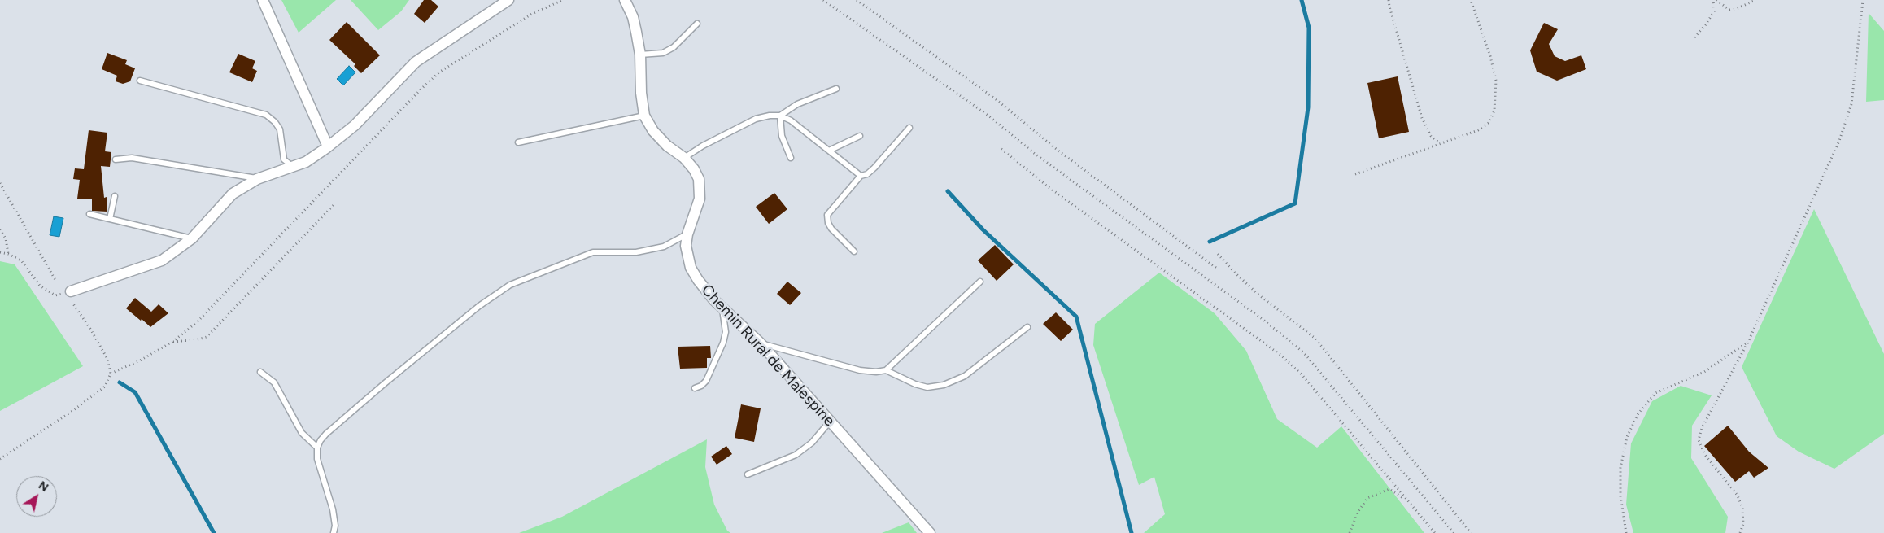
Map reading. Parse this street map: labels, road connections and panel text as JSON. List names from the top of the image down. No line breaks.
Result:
{"streets":{"street":["Chemin Rural de Malespine"]},"north":"top right"}
